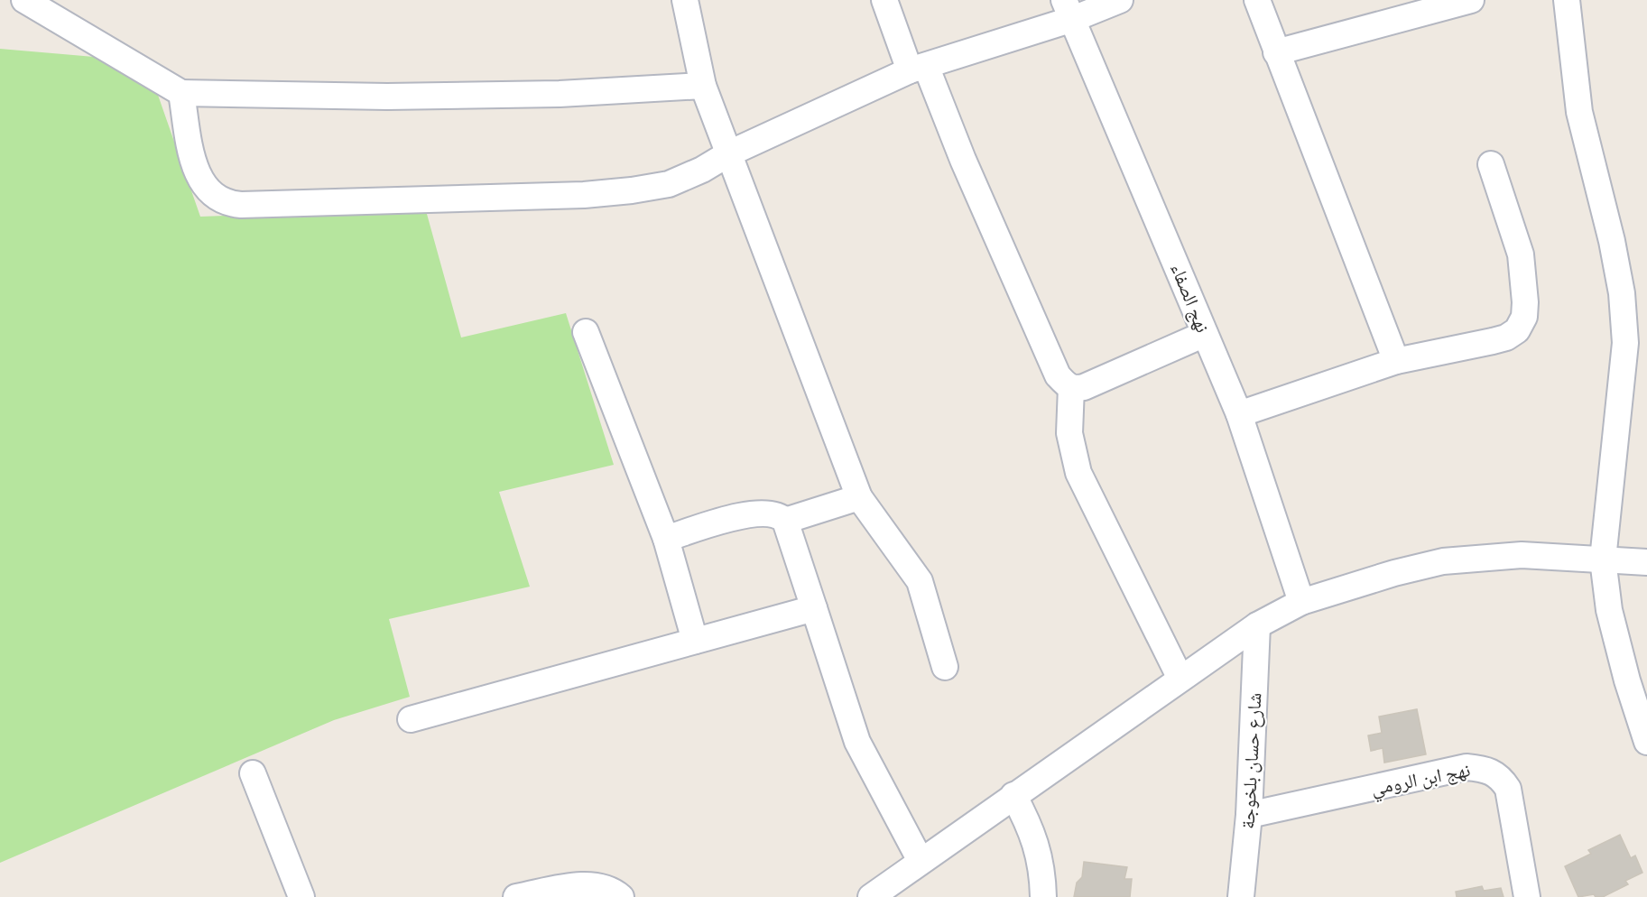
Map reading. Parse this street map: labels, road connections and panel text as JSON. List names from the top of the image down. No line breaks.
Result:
{"streets":{"street":["نهج الصفاء","شارع حسان بلخوجة","نهج ابن الرومي"]},"crossings":[["شارع حسان بلخوجة","نهج ابن الرومي"]]}
